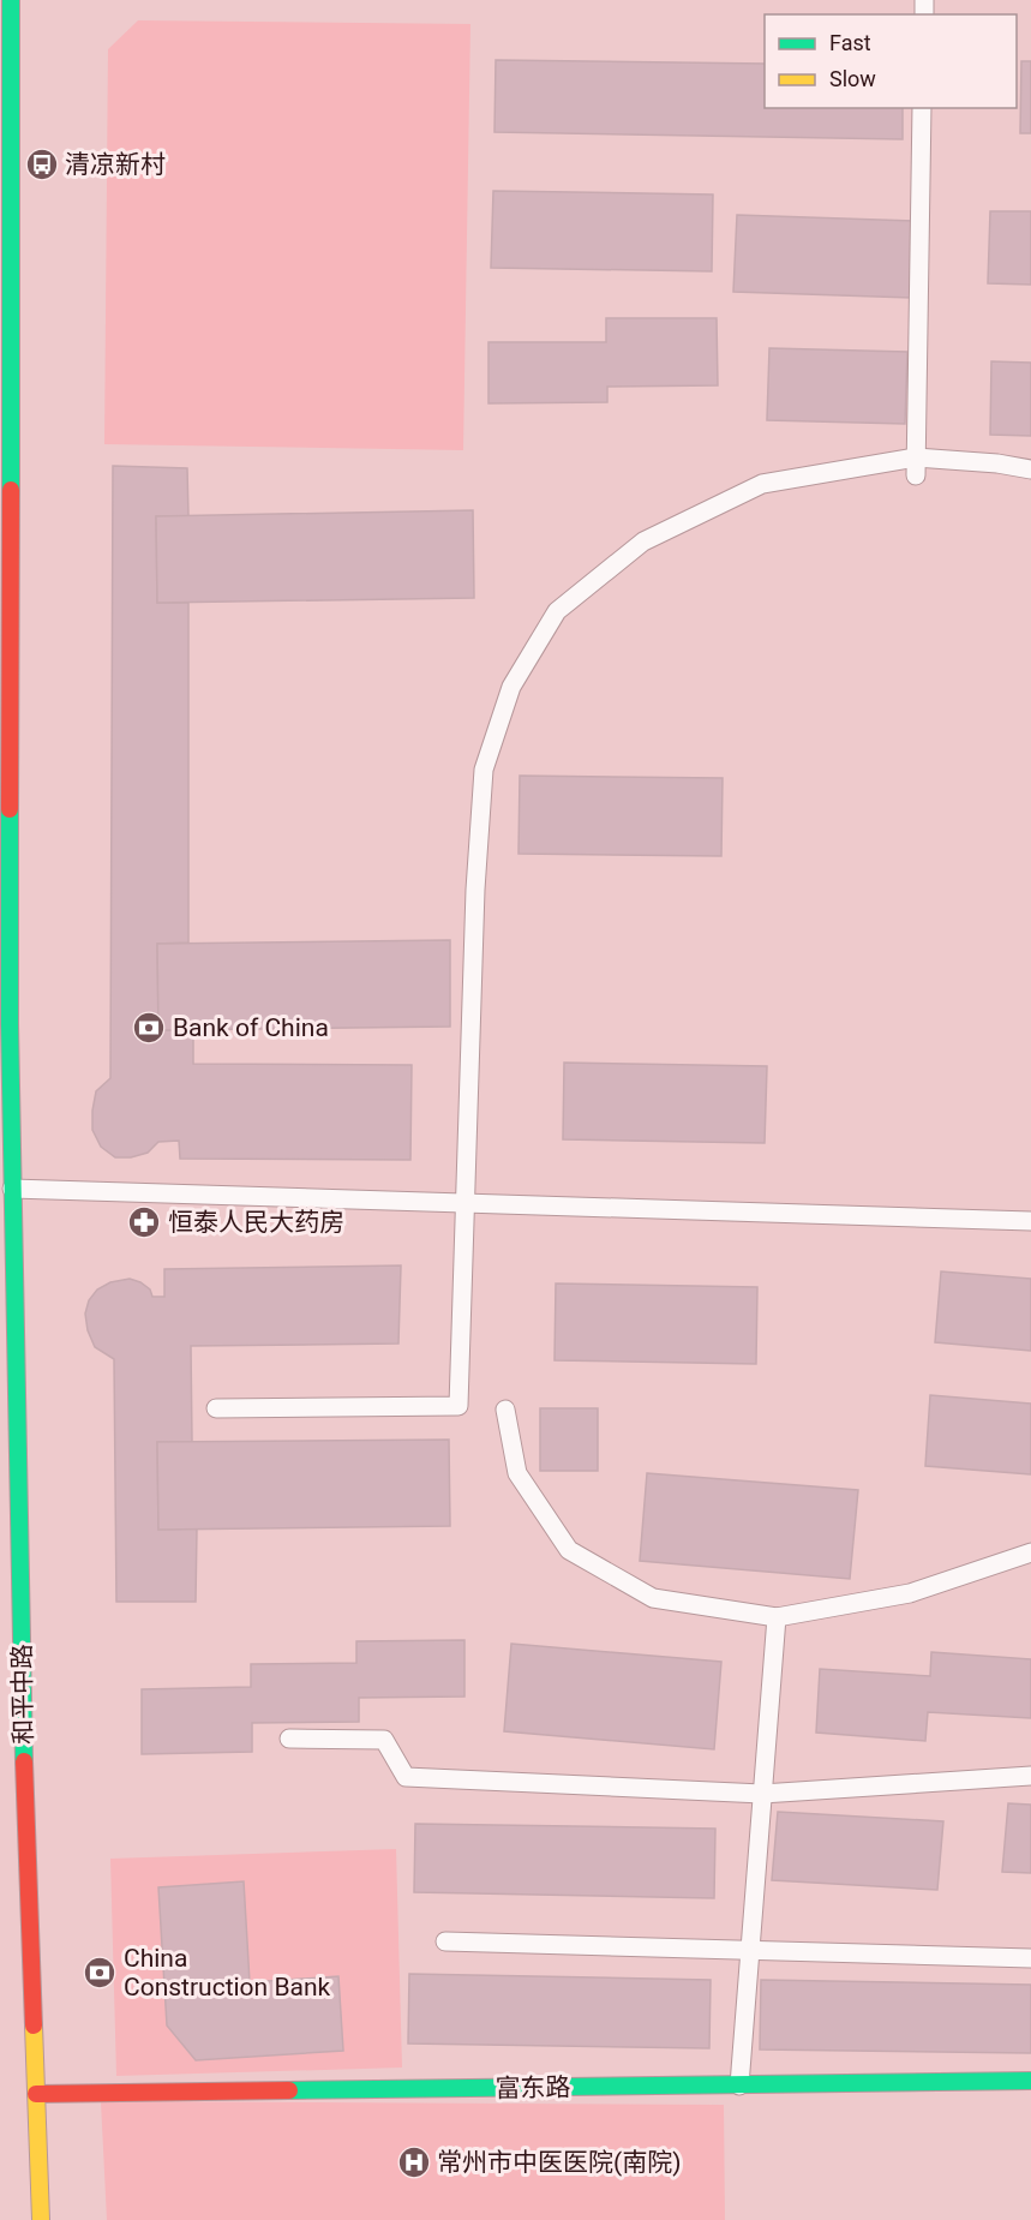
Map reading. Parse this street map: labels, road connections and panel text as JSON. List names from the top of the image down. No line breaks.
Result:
{"streets":{"main road":["和平中路","富东路"]},"crossings":[["和平中路","富东路"]],"places":{"bus stop":["清凉新村"],"bank":["Bank of China","China Construction Bank"],"pharmacy":["恒泰人民大药房"],"hospital":["常州市中医医院(南院)"]},"legend":["Fast","Slow"]}
